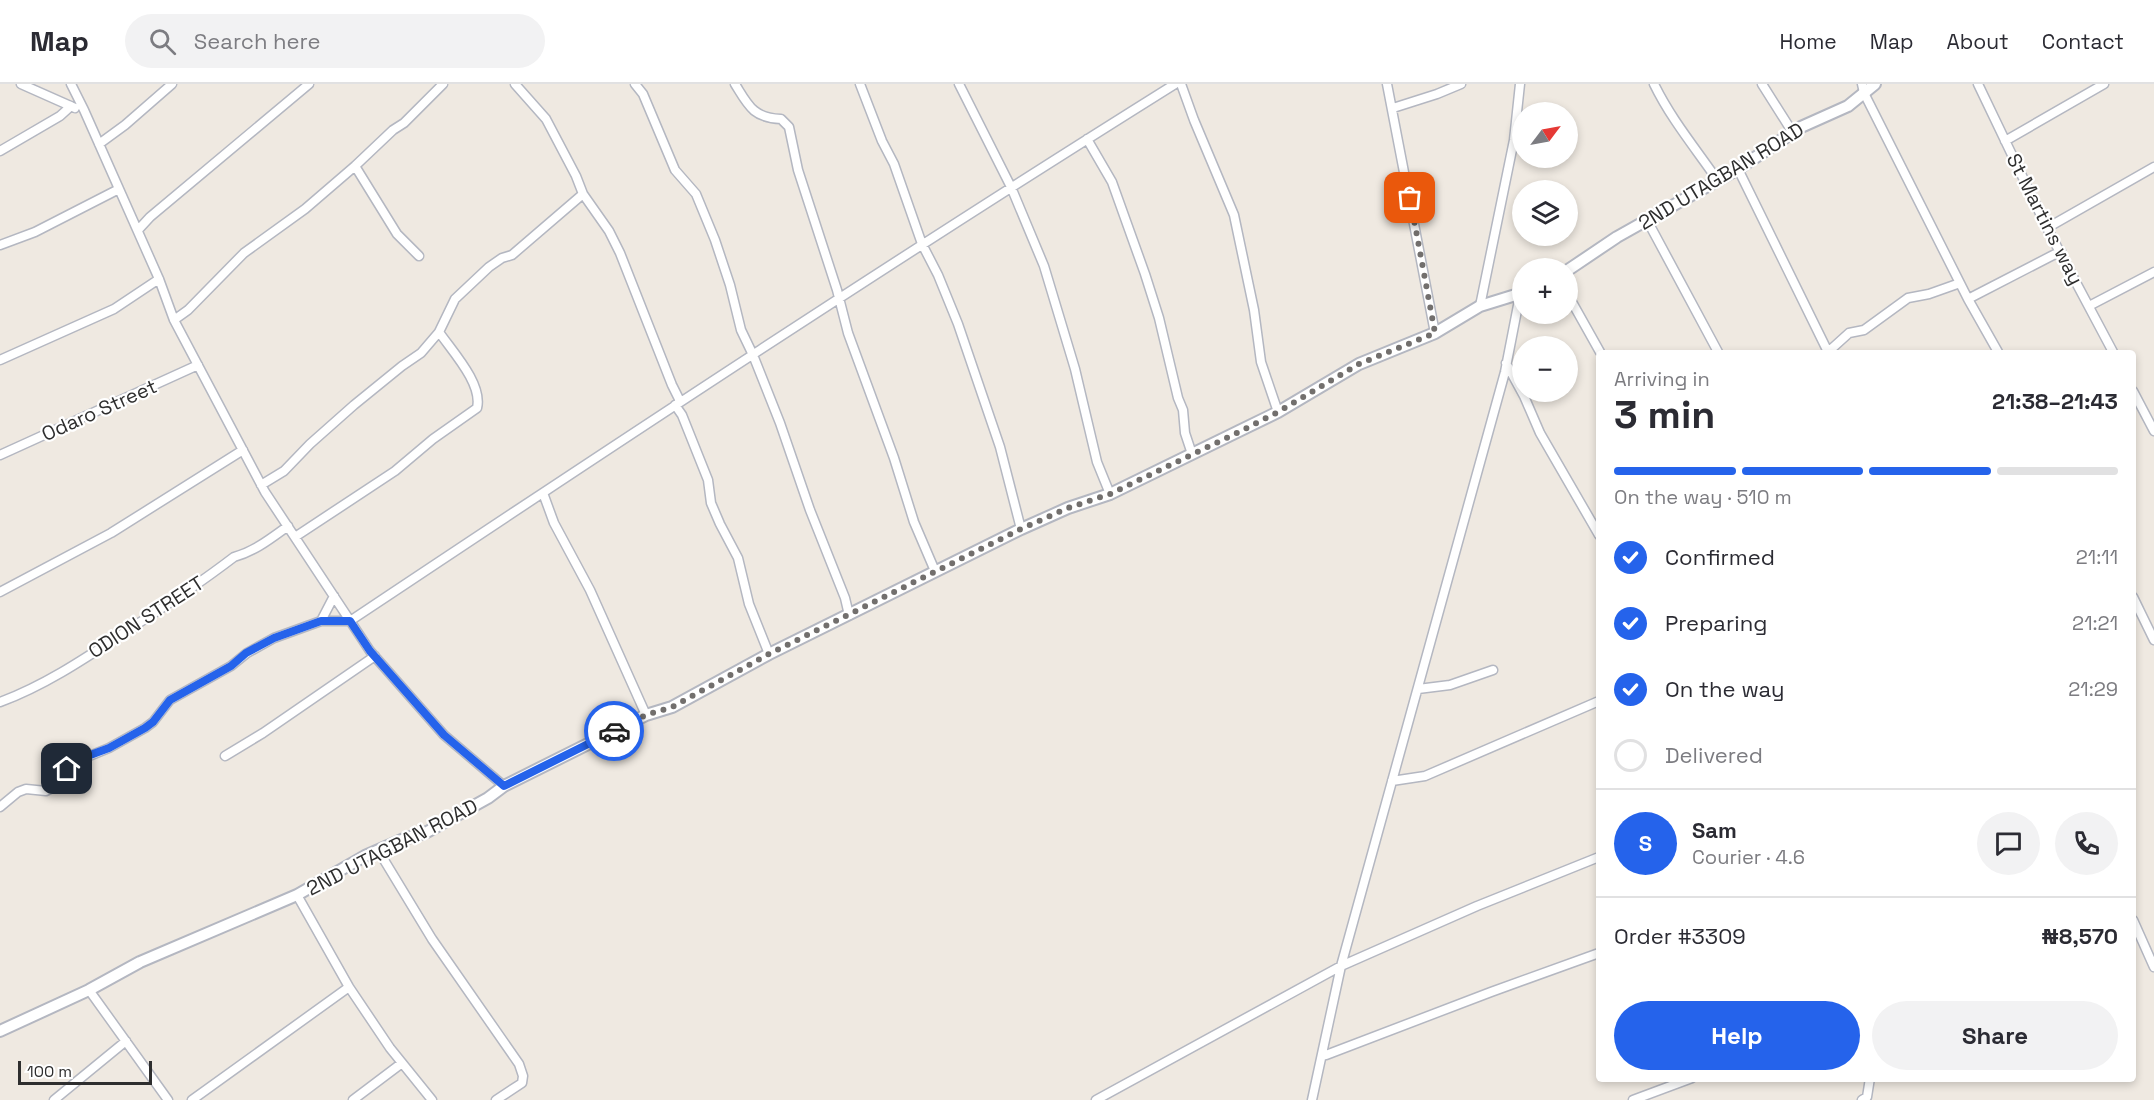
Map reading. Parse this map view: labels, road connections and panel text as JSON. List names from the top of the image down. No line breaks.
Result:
{"streets":{"street":["2ND UTAGBAN ROAD","St Martins way","Odaro Street","ODION STREET"]},"scale_bar":"100 m","north":"top right","page":{"header":"Map","search":"Search here","nav":["Home","Map","About","Contact"],"map_buttons":["+","−"],"heading":["3 min","Arriving in","21:38–21:43"],"panel":["Sam","Courier · 4.6","Order #3309","₦8,570"],"bar":"On the way · 510 m","list":[["Confirmed","21:11"],["Preparing","21:21"],["On the way","21:29"],"Delivered"],"round":"S","buttons":["Help","Share"],"scale":"100 m"}}
